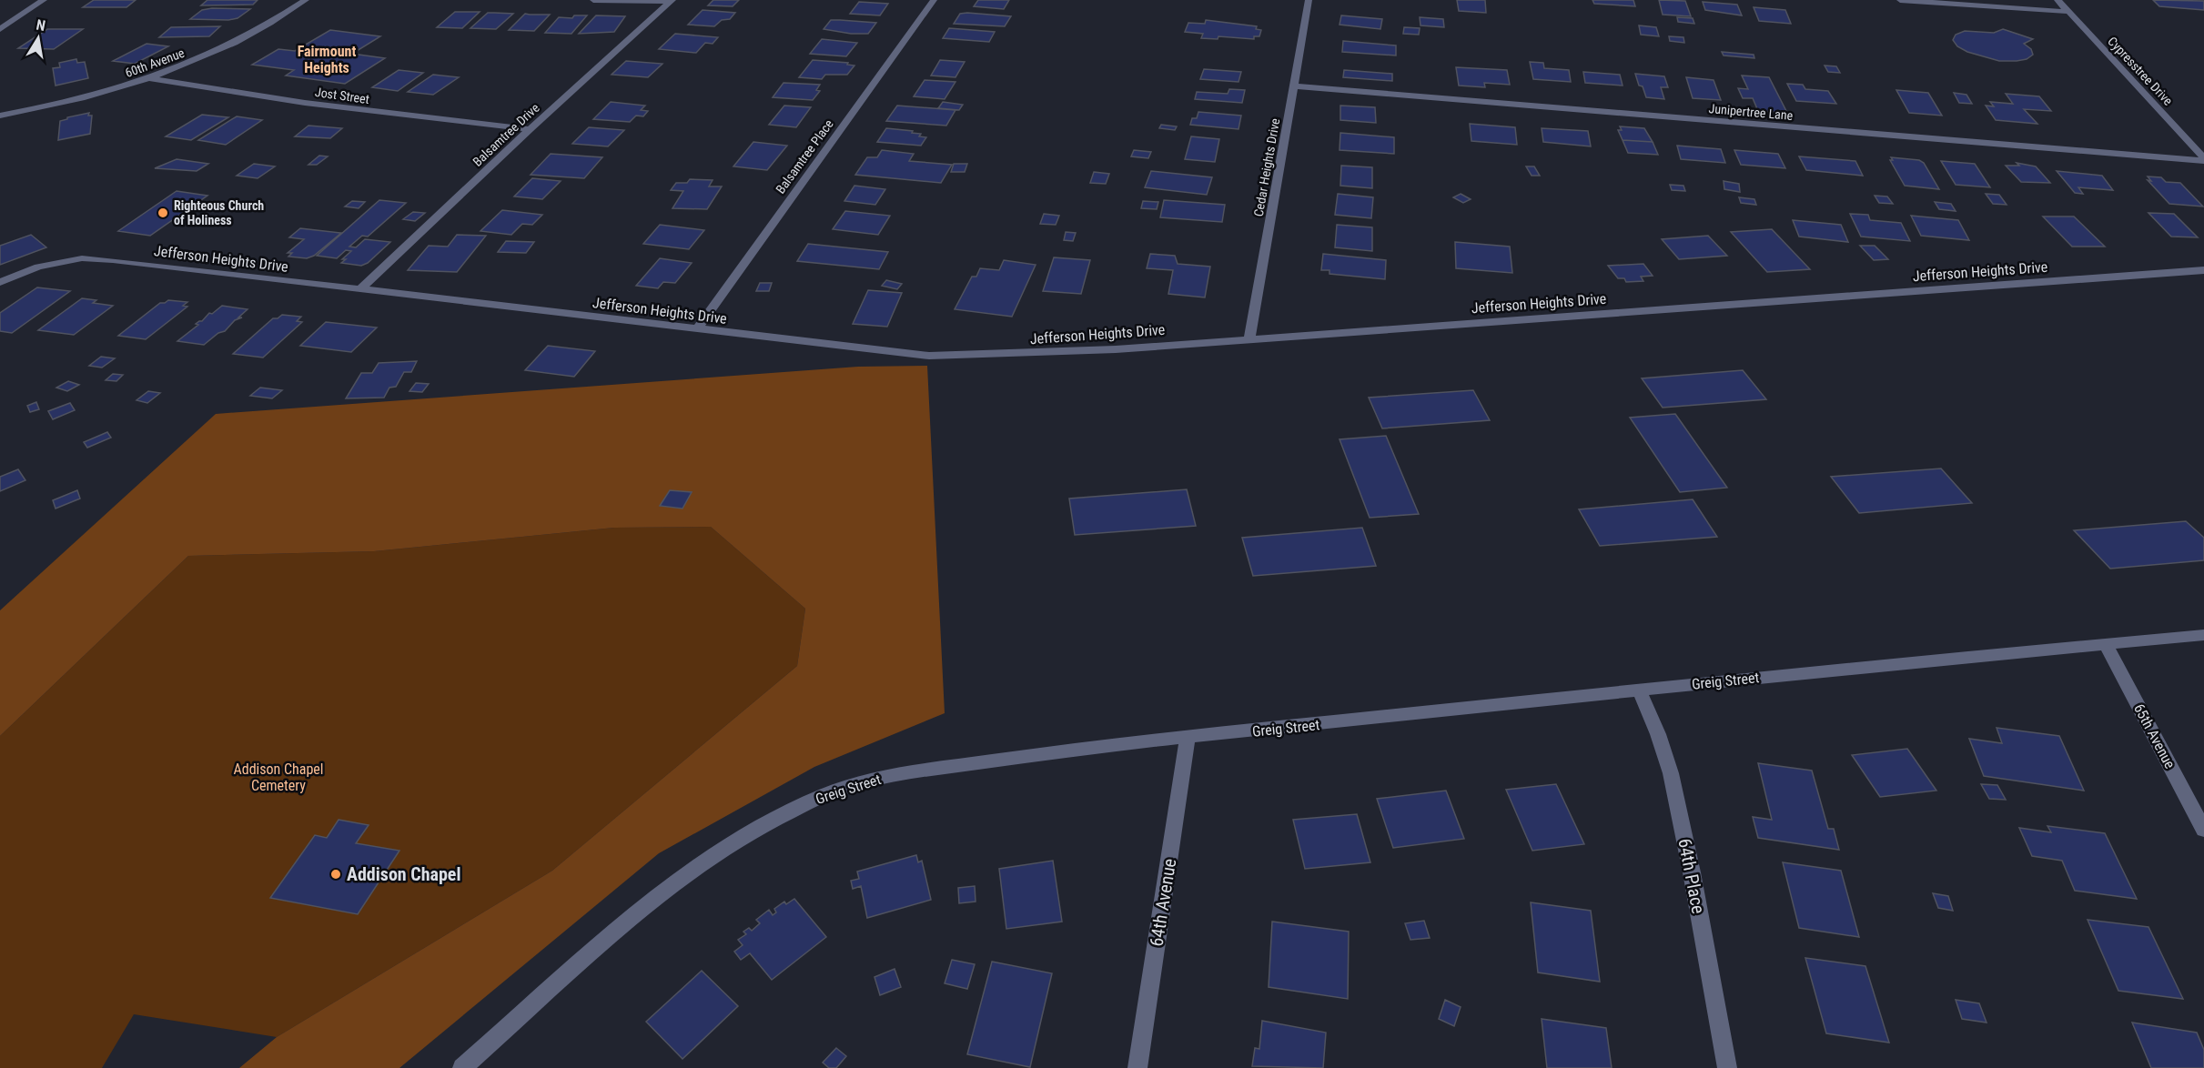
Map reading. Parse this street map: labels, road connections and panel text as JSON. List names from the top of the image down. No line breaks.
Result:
{"streets":{"street":["60th Avenue","Cypresstree Drive","Jost Street","Junipertree Lane","Balsamtree Drive","Balsamtree Place","Cedar Heights Drive","Jefferson Heights Drive","Greig Street","65th Avenue","64th Place","64th Avenue"]},"crossings":[["60th Avenue","Jost Street"],["Cypresstree Drive","Junipertree Lane"],["Jost Street","Balsamtree Drive"],["Junipertree Lane","Cedar Heights Drive"],["Balsamtree Drive","Jefferson Heights Drive"],["Balsamtree Place","Jefferson Heights Drive"],["Cedar Heights Drive","Jefferson Heights Drive"],["Greig Street","65th Avenue"],["Greig Street","64th Place"],["Greig Street","64th Avenue"]],"districts":["Fairmount Heights"],"parks":["Addison Chapel Cemetery"],"places":["Righteous Church of Holiness","Addison Chapel"],"north":"top"}
